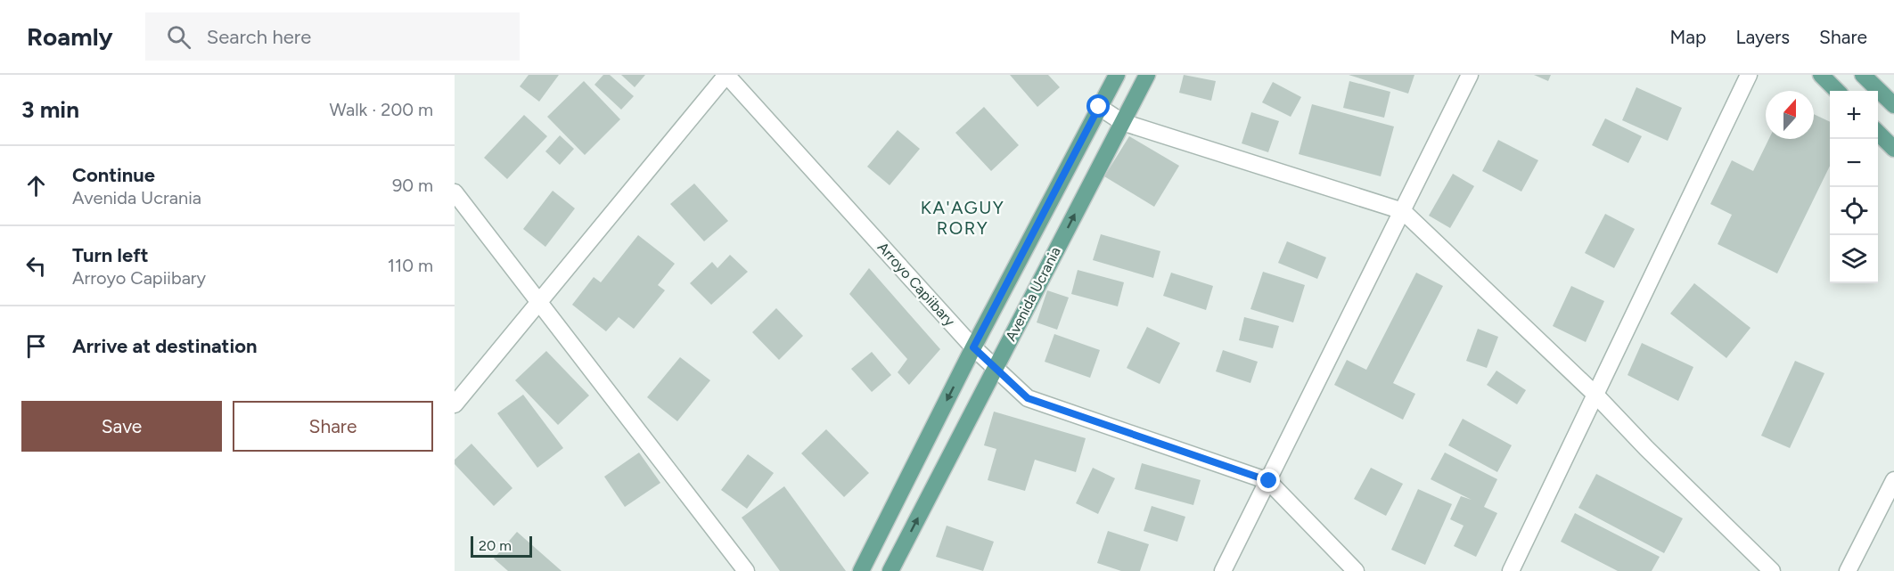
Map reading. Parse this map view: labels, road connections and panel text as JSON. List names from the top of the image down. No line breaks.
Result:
{"streets":{"main road":["Avenida Ucrania"],"street":["Arroyo Capiibary"]},"crossings":[["Arroyo Capiibary","Avenida Ucrania"]],"districts":["KA'AGUY RORY"],"scale_bar":"20 m","north":"top","page":{"header":"Roamly","search":"Search here","nav":["Map","Layers","Share"],"heading":["3 min","Walk · 200 m"],"map_buttons":["+","−"],"list":[["Continue","Avenida Ucrania","90 m"],["Turn left","Arroyo Capiibary","110 m"],"Arrive at destination"],"buttons":["Save","Share"],"scale":"20 m"}}
